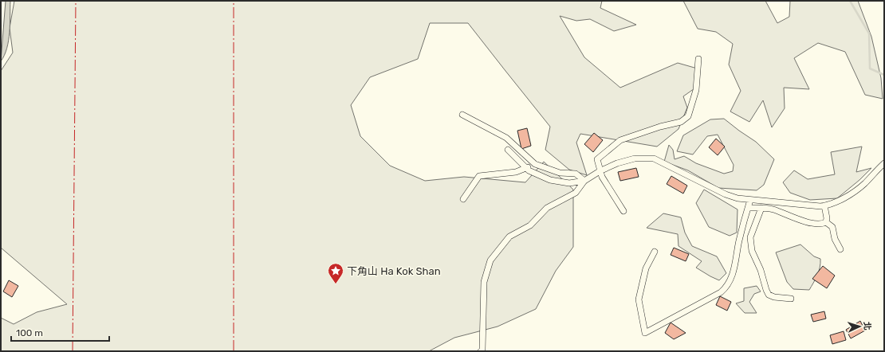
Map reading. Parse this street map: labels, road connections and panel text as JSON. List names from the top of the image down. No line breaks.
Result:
{"places":{"place":["下角山 Ha Kok Shan"]},"scale_bar":"100 m","north":"right"}
